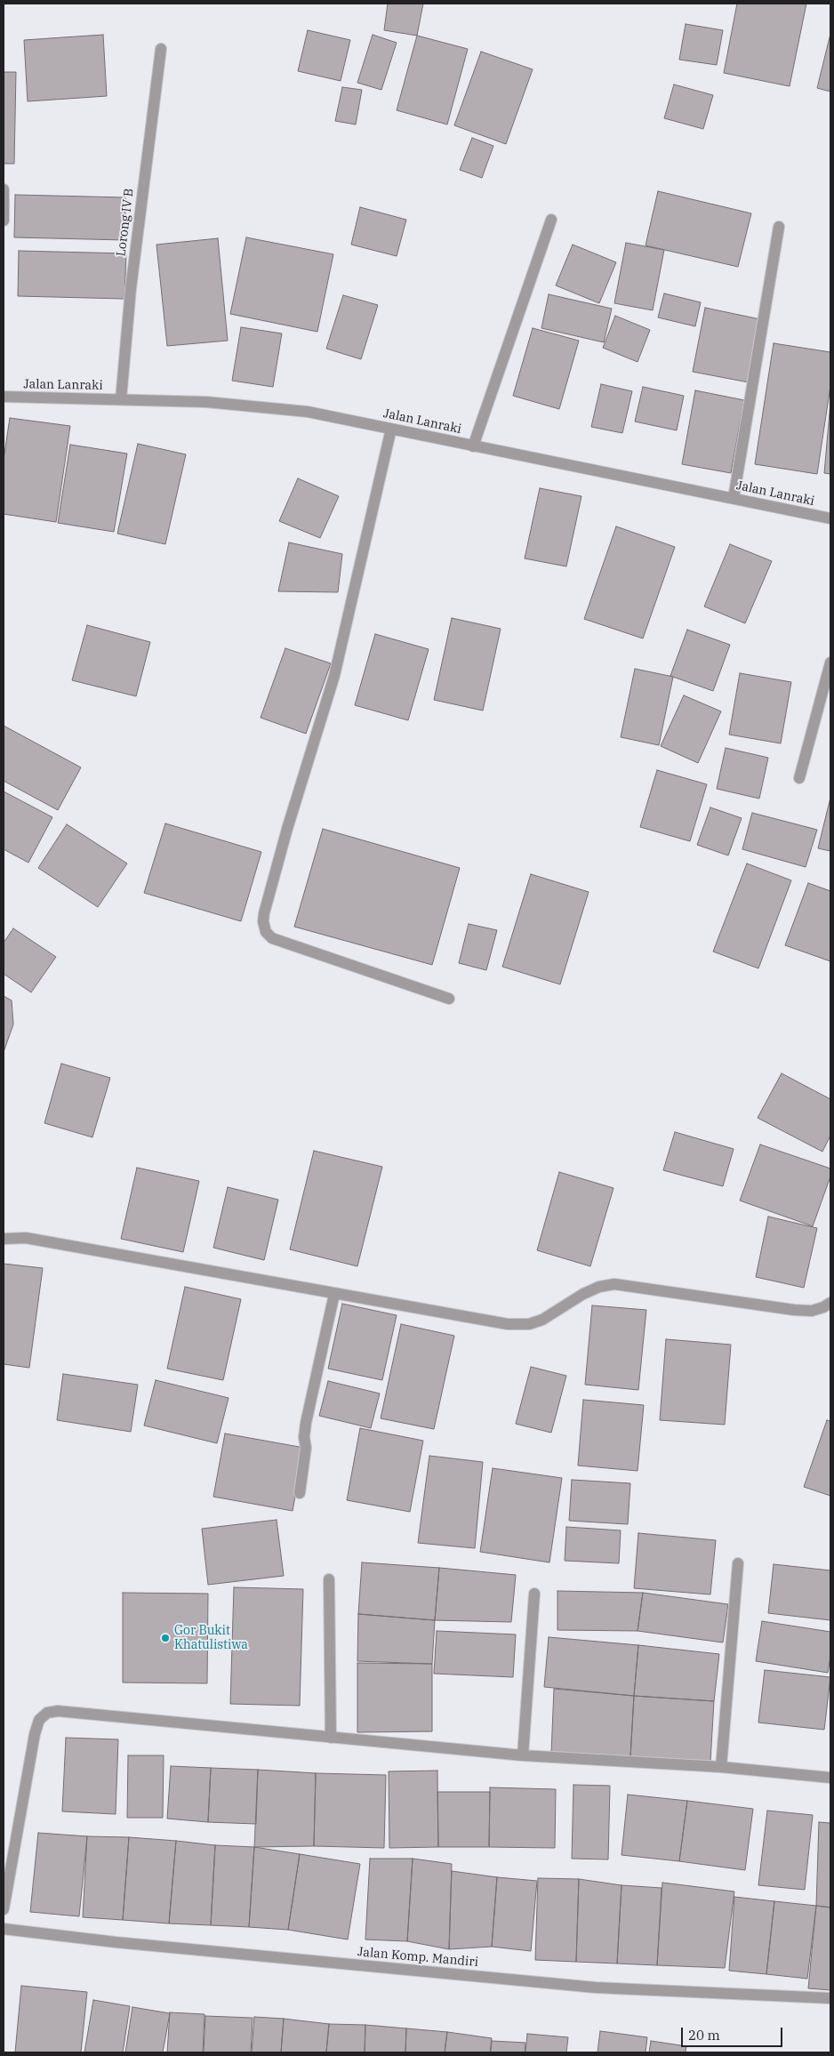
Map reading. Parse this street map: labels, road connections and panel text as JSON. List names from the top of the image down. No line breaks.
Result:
{"streets":{"street":["Lorong IV B","Jalan Lanraki","Jalan Komp. Mandiri"]},"crossings":[["Lorong IV B","Jalan Lanraki"]],"places":["Gor Bukit Khatulistiwa"],"scale_bar":"20 m"}
